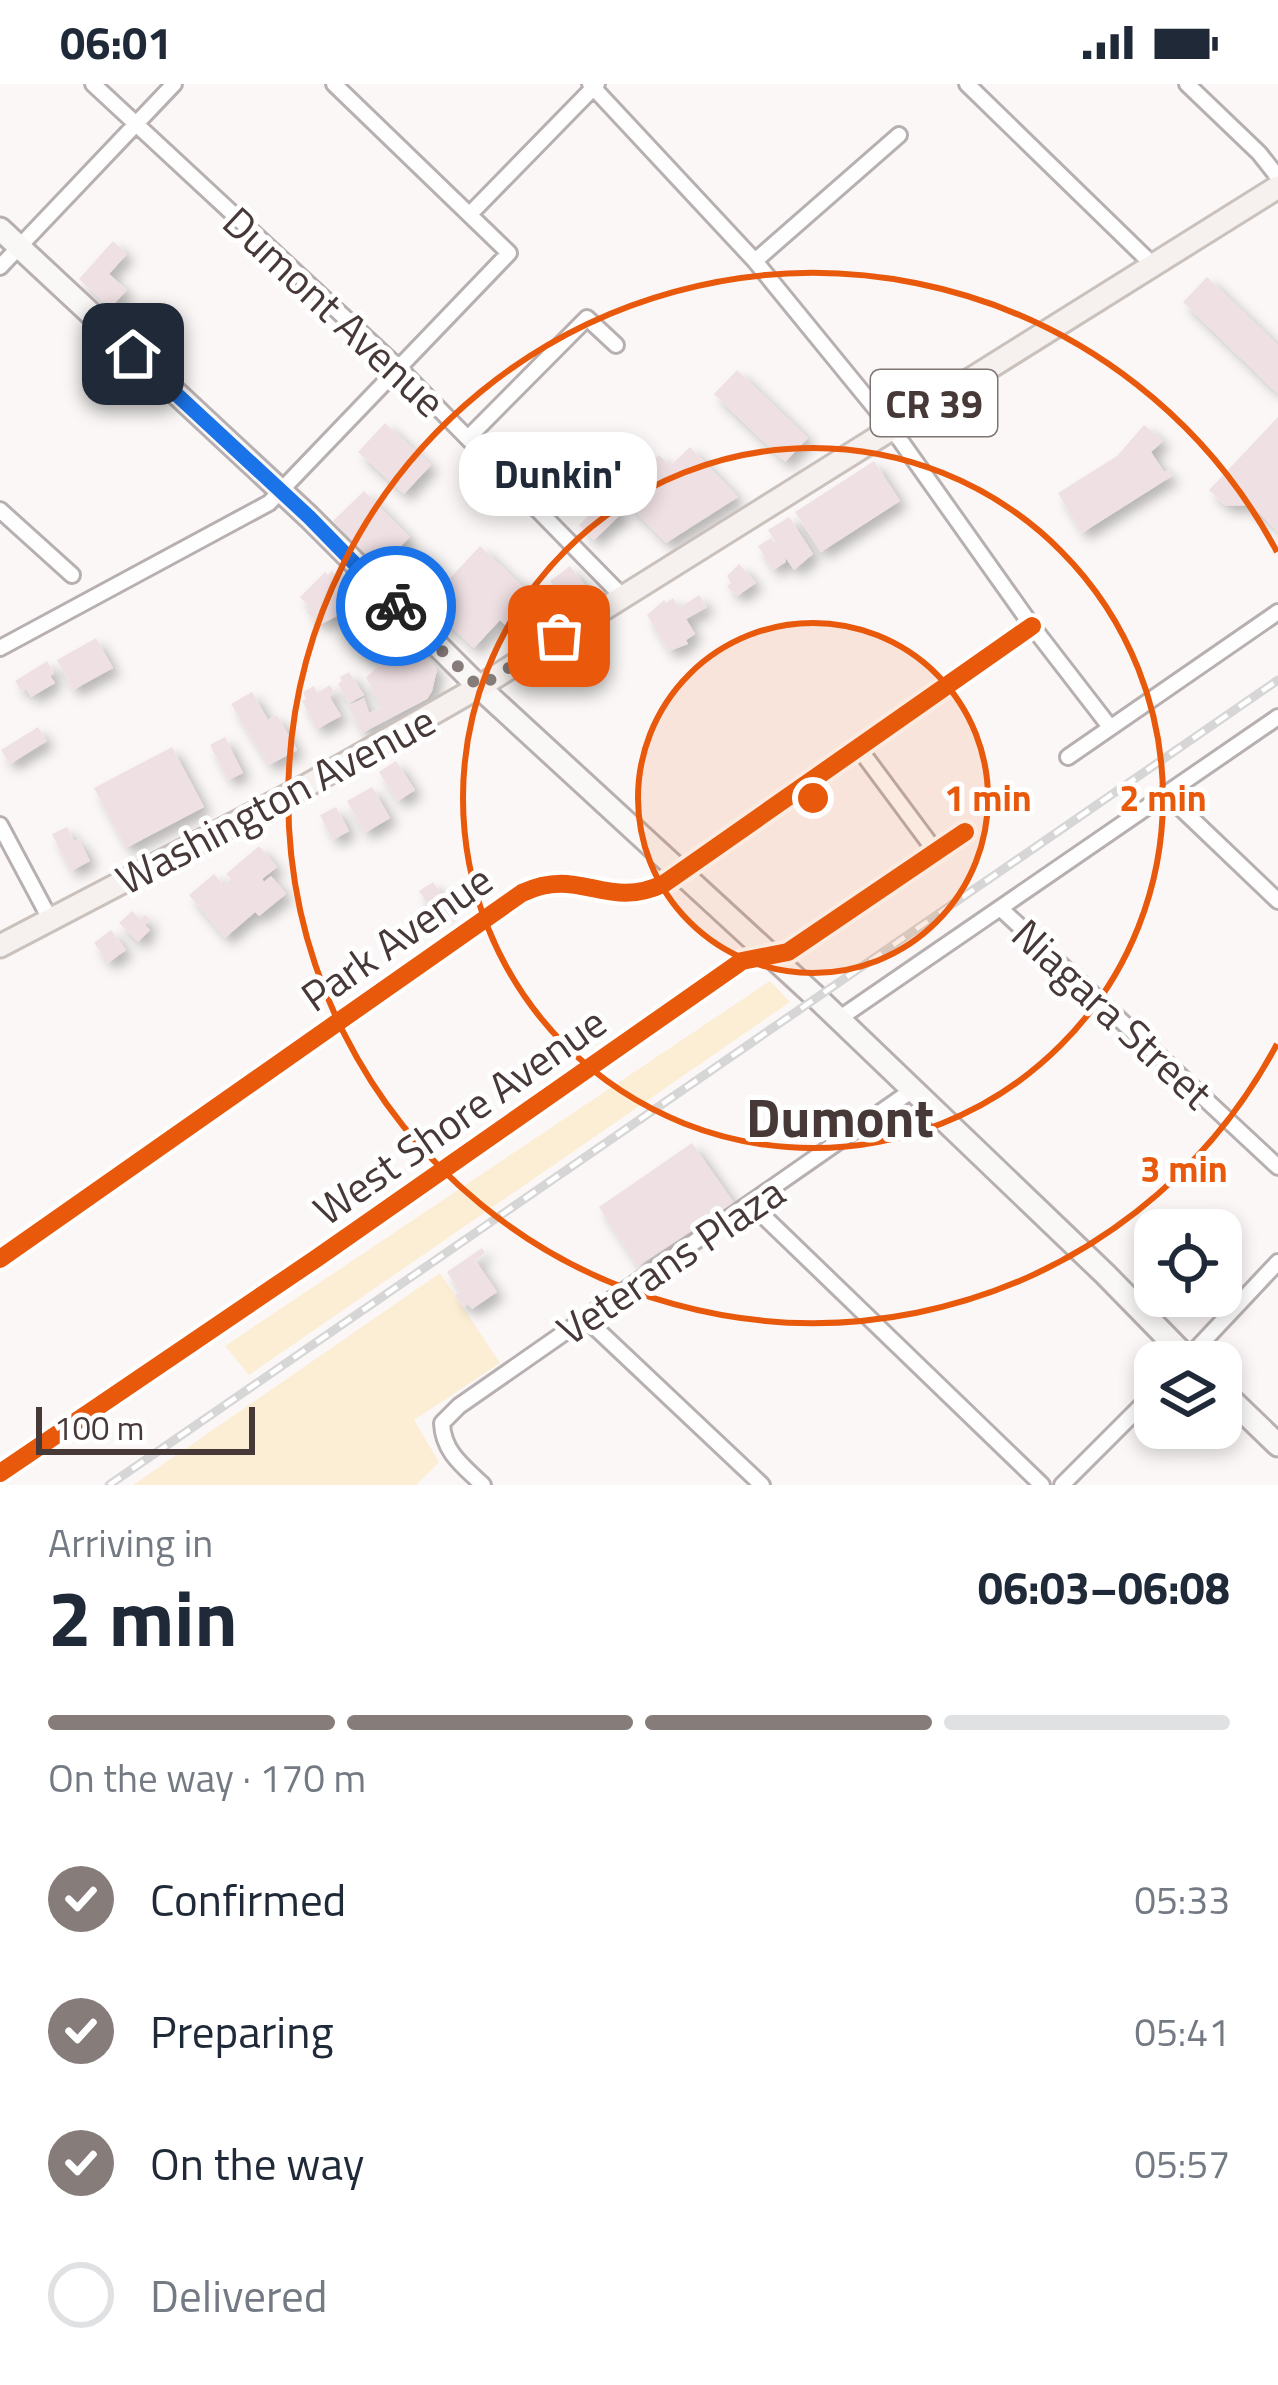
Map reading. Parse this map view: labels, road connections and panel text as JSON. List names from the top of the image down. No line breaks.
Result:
{"streets":{"main road":["CR 39","Washington Avenue"],"street":["Dumont Avenue","Park Avenue","Niagara Street","West Shore Avenue","Veterans Plaza"]},"crossings":[["Dumont Avenue","Washington Avenue"]],"districts":["Dumont"],"places":["Dunkin'"],"scale_bar":"100 m","page":{"status":"06:01","bubble":"Dunkin'","scale":"100 m","heading":["2 min","Arriving in","06:03–06:08"],"bar":"On the way · 170 m","list":[["Confirmed","05:33"],["Preparing","05:41"],["On the way","05:57"],"Delivered"]},"rings":["1 min","2 min","3 min"]}
